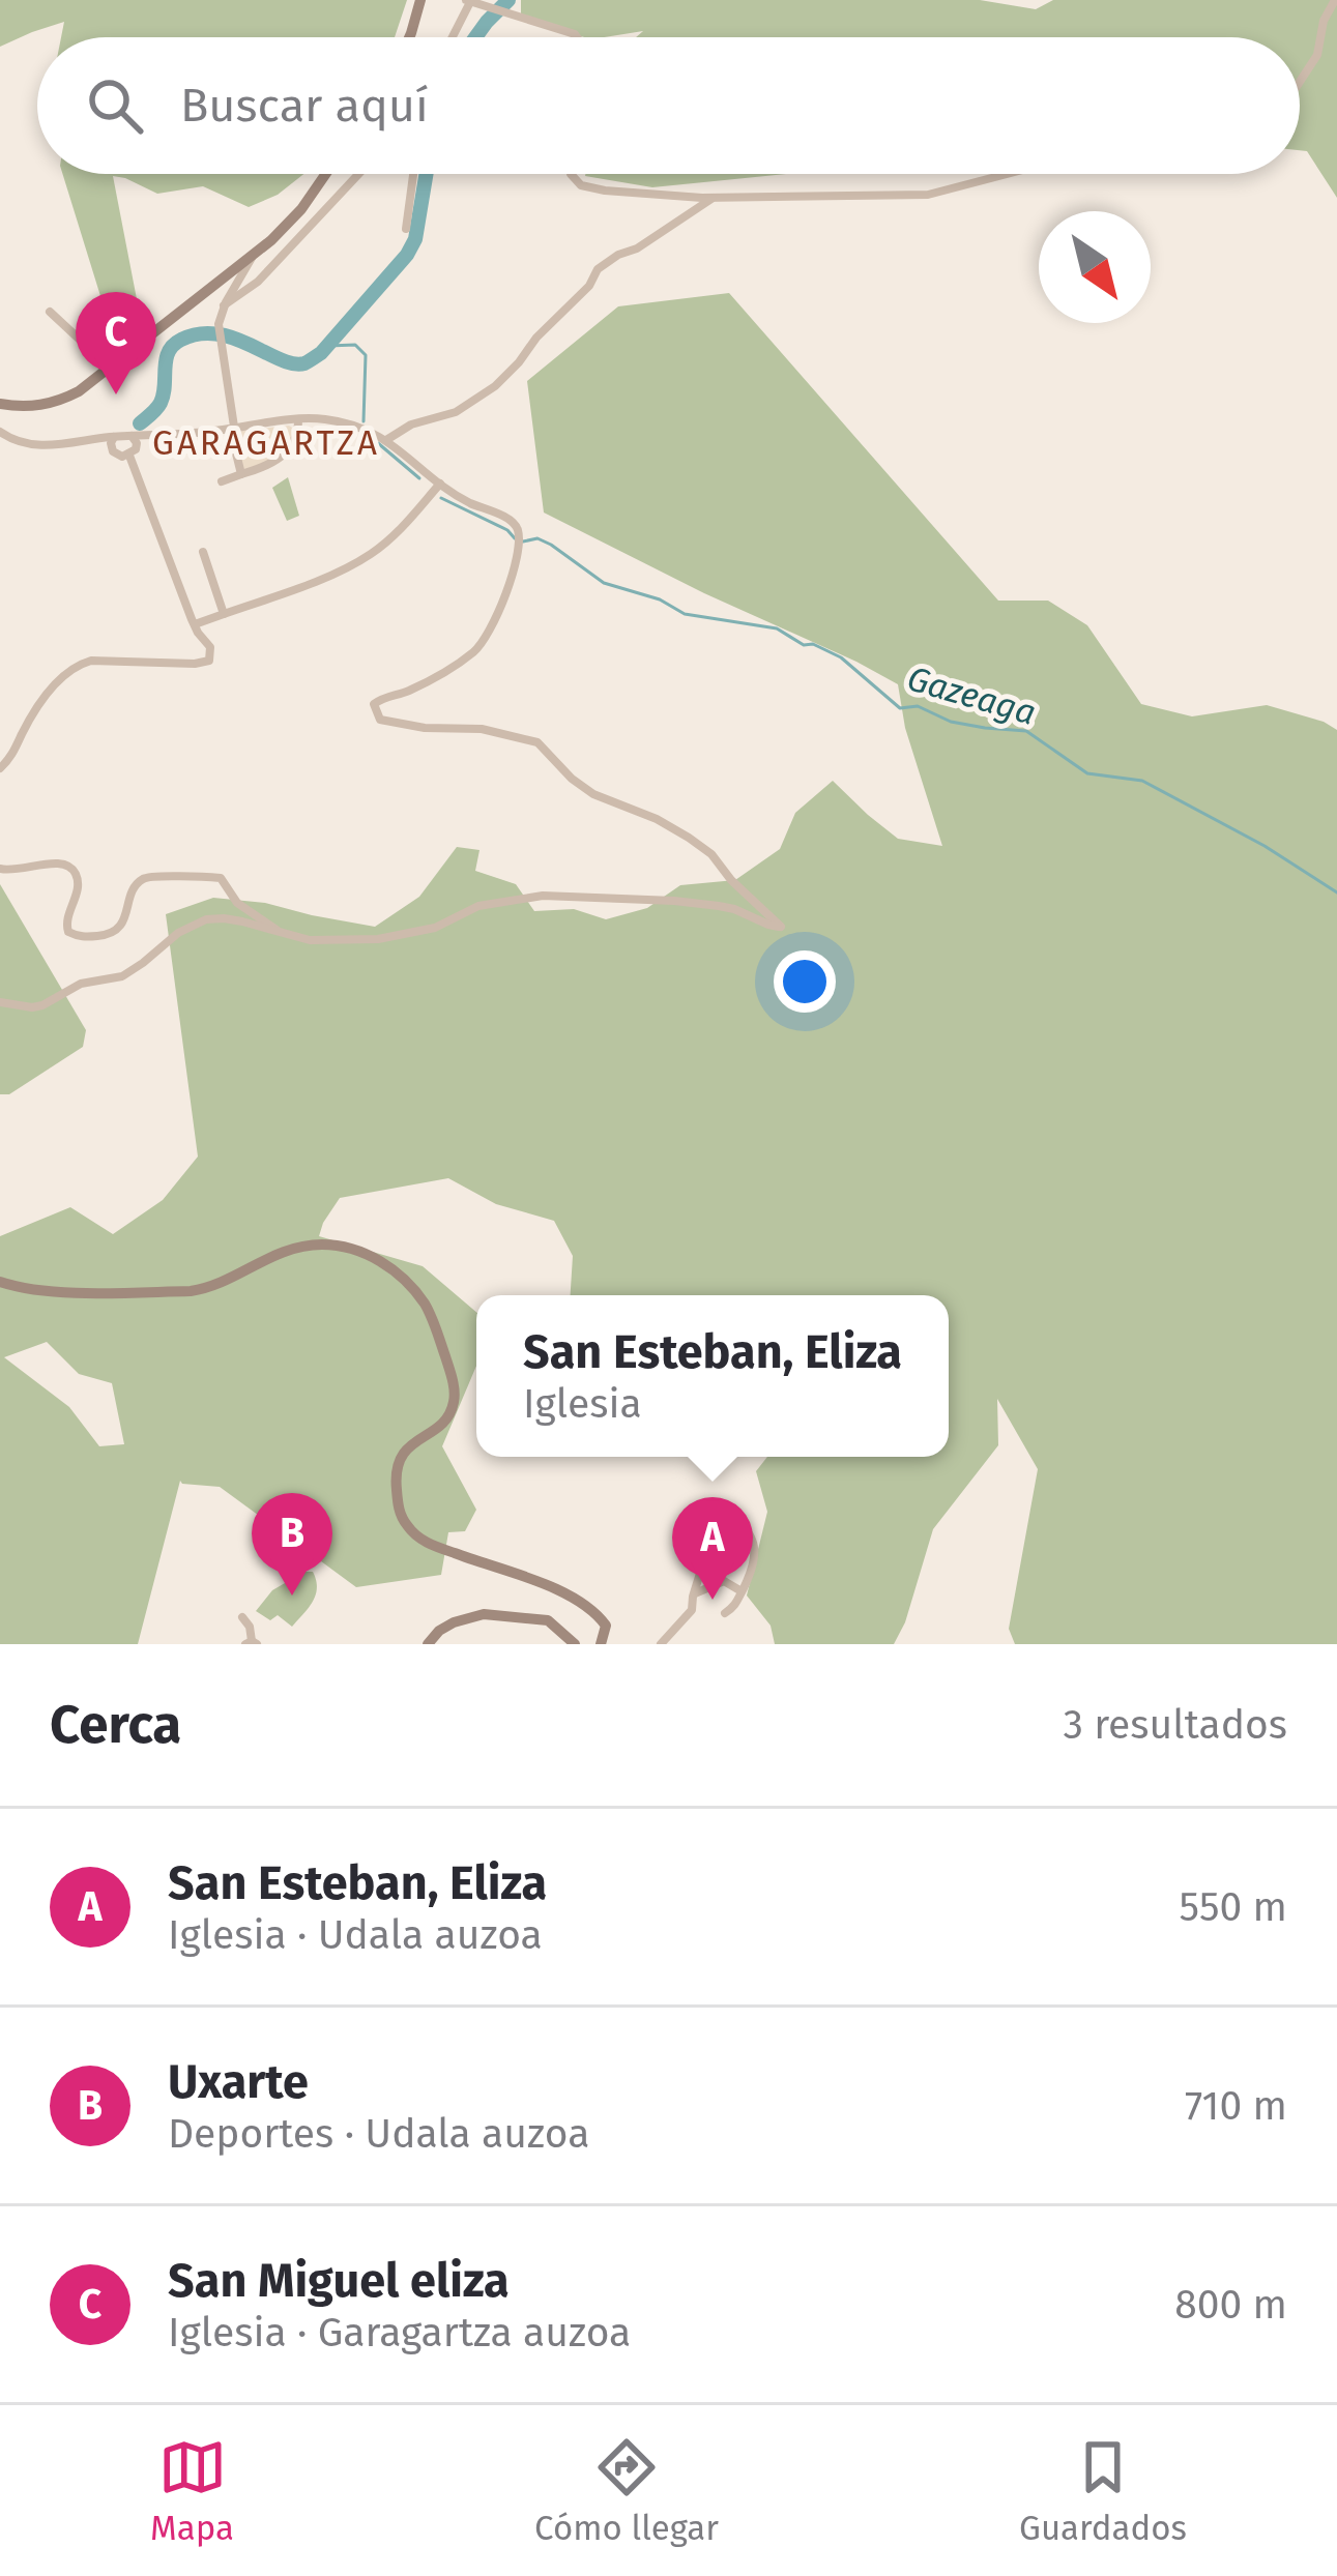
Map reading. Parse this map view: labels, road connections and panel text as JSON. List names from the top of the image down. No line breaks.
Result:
{"districts":["GARAGARTZA"],"water":["Gazeaga"],"north":"bottom right","page":{"search":"Buscar aquí","pins":["C","B","A"],"popup":["San Esteban, Eliza","Iglesia"],"heading":["Cerca","3 resultados"],"list":[{"mark":"A","name":"San Esteban, Eliza","note":"Iglesia · Udala auzoa","value":"550 m"},{"mark":"B","name":"Uxarte","note":"Deportes · Udala auzoa","value":"710 m"},{"mark":"C","name":"San Miguel eliza","note":"Iglesia · Garagartza auzoa","value":"800 m"}],"nav":["Mapa","Cómo llegar","Guardados"]}}
